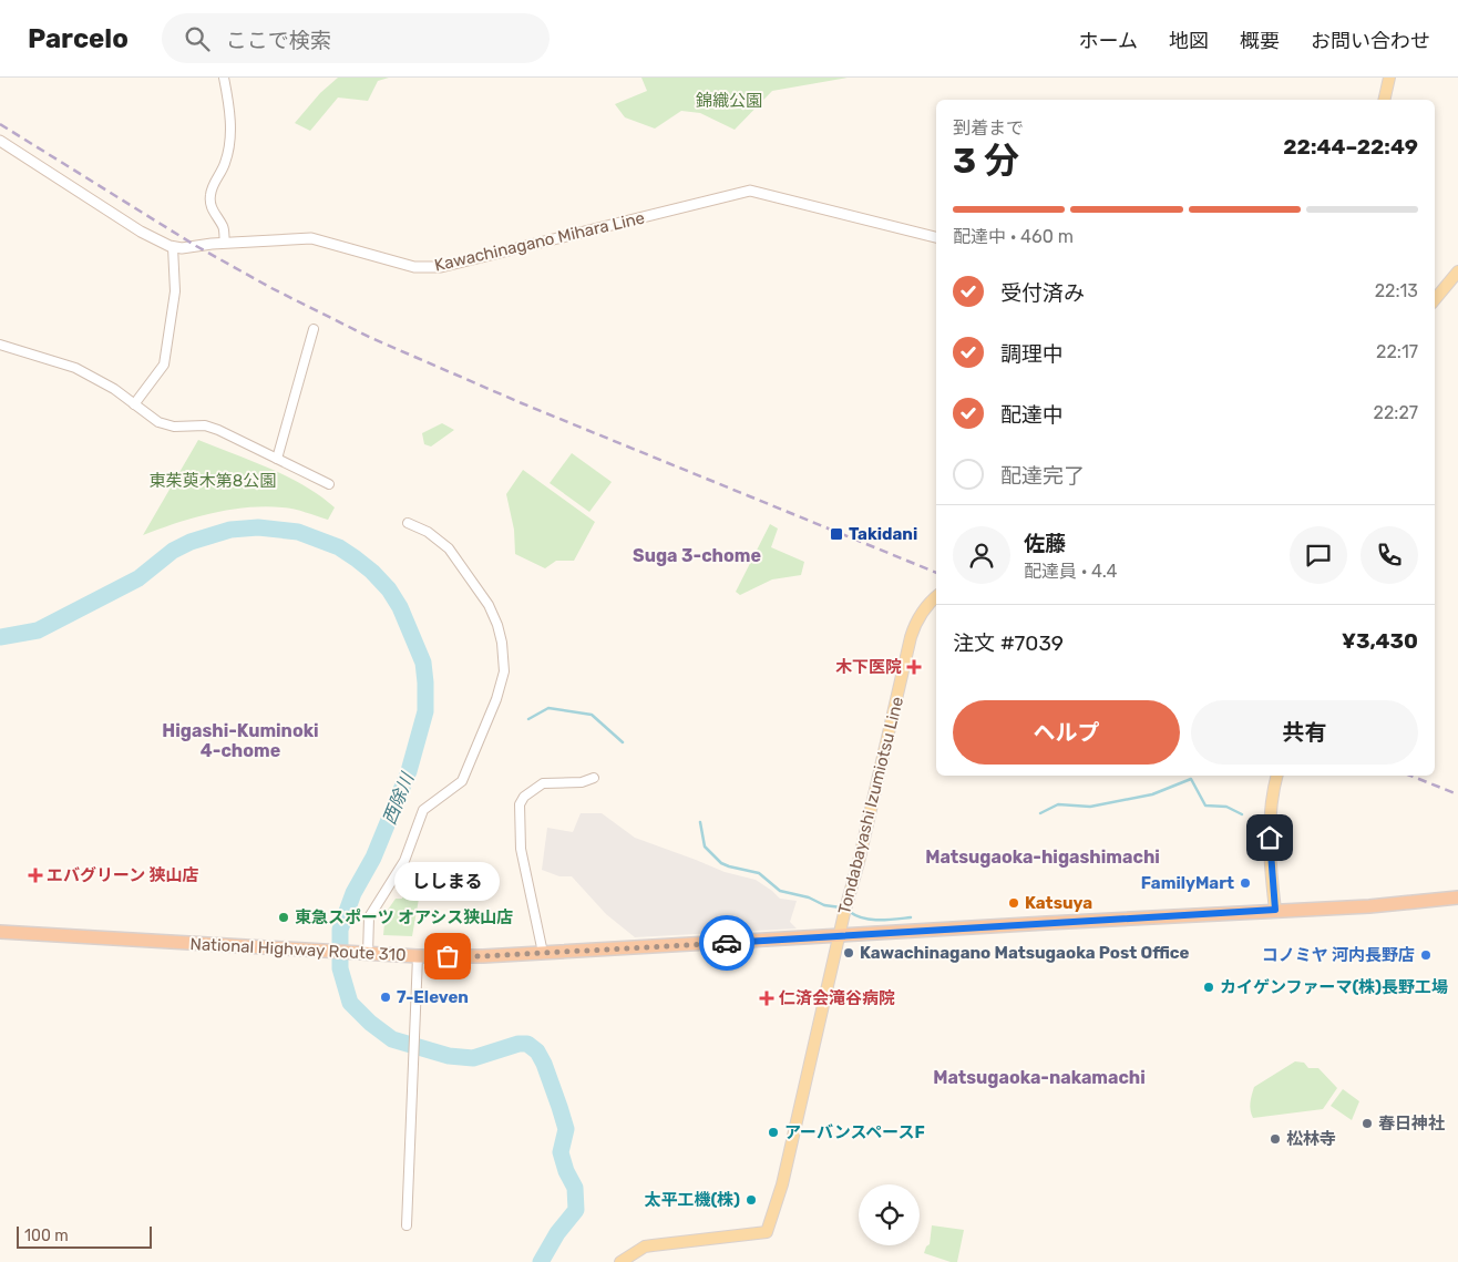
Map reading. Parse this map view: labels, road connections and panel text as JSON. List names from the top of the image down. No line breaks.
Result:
{"streets":{"highway":["National Highway Route 310"],"main road":["Kawachinagano Mihara Line","Tondabayashi Izumiotsu Line"]},"crossings":[["Tondabayashi Izumiotsu Line","National Highway Route 310"]],"districts":["Suga 3-chome","Higashi-Kuminoki 4-chome","Matsugaoka-higashimachi","Matsugaoka-nakamachi"],"water":["西除川"],"parks":["錦織公園","東茱萸木第8公園"],"places":{"transit":["Takidani"],"health":["木下医院","エバグリーン 狭山店","仁済会滝谷病院"],"other":["FamilyMart","Katsuya","東急スポーツ オアシス狭山店","Kawachinagano Matsugaoka Post Office","コノミヤ 河内長野店","ししまる","カイゲンファーマ(株)長野工場","7-Eleven","春日神社","アーバンスペースF","松林寺","太平工機(株)"]},"scale_bar":"100 m","page":{"header":"Parcelo","search":"ここで検索","nav":["ホーム","地図","概要","お問い合わせ"],"heading":["3 分","到着まで","22:44–22:49"],"panel":["佐藤","配達員 · 4.4","注文 #7039","¥3,430"],"bar":"配達中 · 460 m","list":[["受付済み","22:13"],["調理中","22:17"],["配達中","22:27"],"配達完了"],"buttons":["ヘルプ","共有"],"bubble":"ししまる","scale":"100 m"}}
